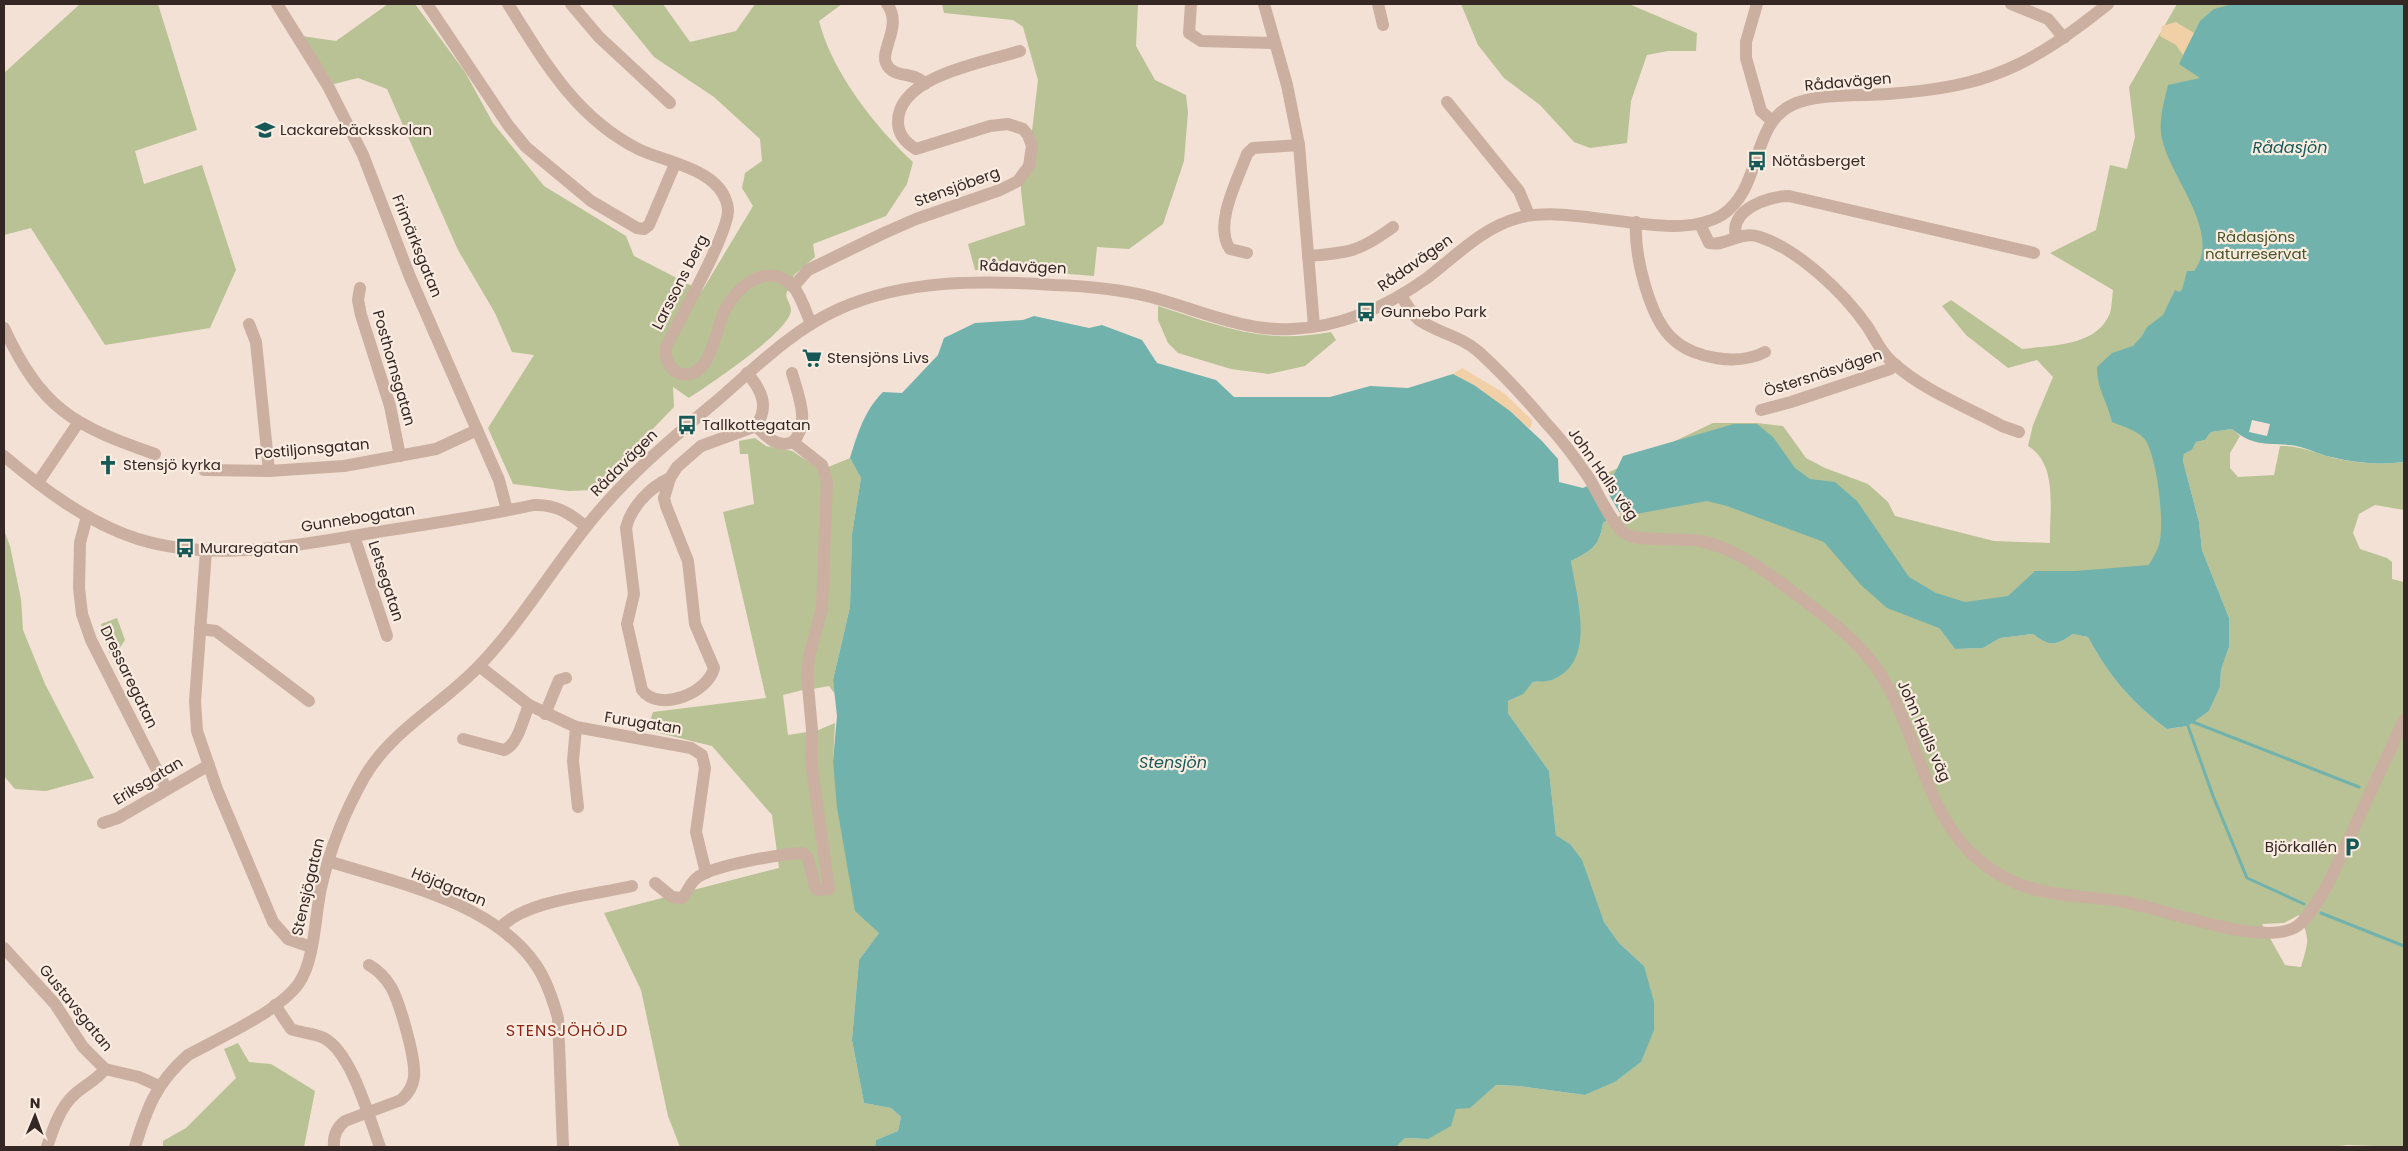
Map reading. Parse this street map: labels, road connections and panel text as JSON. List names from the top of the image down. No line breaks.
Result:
{"streets":{"street":["Rådavägen","Stensjöberg","Frimärksgatan","Larssons berg","Posthornsgatan","Östersnäsvägen","Postiljonsgatan","John Halls väg","Gunnebogatan","Letsegatan","Dressaregatan","Furugatan","Eriksgatan","Stensjögatan","Höjdgatan","Gustavsgatan"]},"crossings":[["Rådavägen","John Halls väg"],["Rådavägen","Gunnebogatan"],["Rådavägen","Stensjögatan"],["Stensjöberg","Larssons berg"],["Frimärksgatan","Postiljonsgatan"],["Frimärksgatan","Gunnebogatan"],["Posthornsgatan","Postiljonsgatan"],["Gunnebogatan","Letsegatan"],["Gunnebogatan","Dressaregatan"],["Gunnebogatan","Stensjögatan"],["Dressaregatan","Eriksgatan"],["Furugatan","Stensjögatan"],["Stensjögatan","Höjdgatan"],["Stensjögatan","Gustavsgatan"]],"districts":["STENSJÖHÖJD"],"water":["Rådasjön","Stensjön"],"parks":["Rådasjöns naturreservat"],"places":{"school or university":["Lackarebäcksskolan"],"bus stop":["Nötåsberget","Gunnebo Park","Tallkottegatan","Muraregatan"],"supermarket":["Stensjöns Livs"],"church":["Stensjö kyrka"],"parking":["Björkallén"]},"north":"top"}
